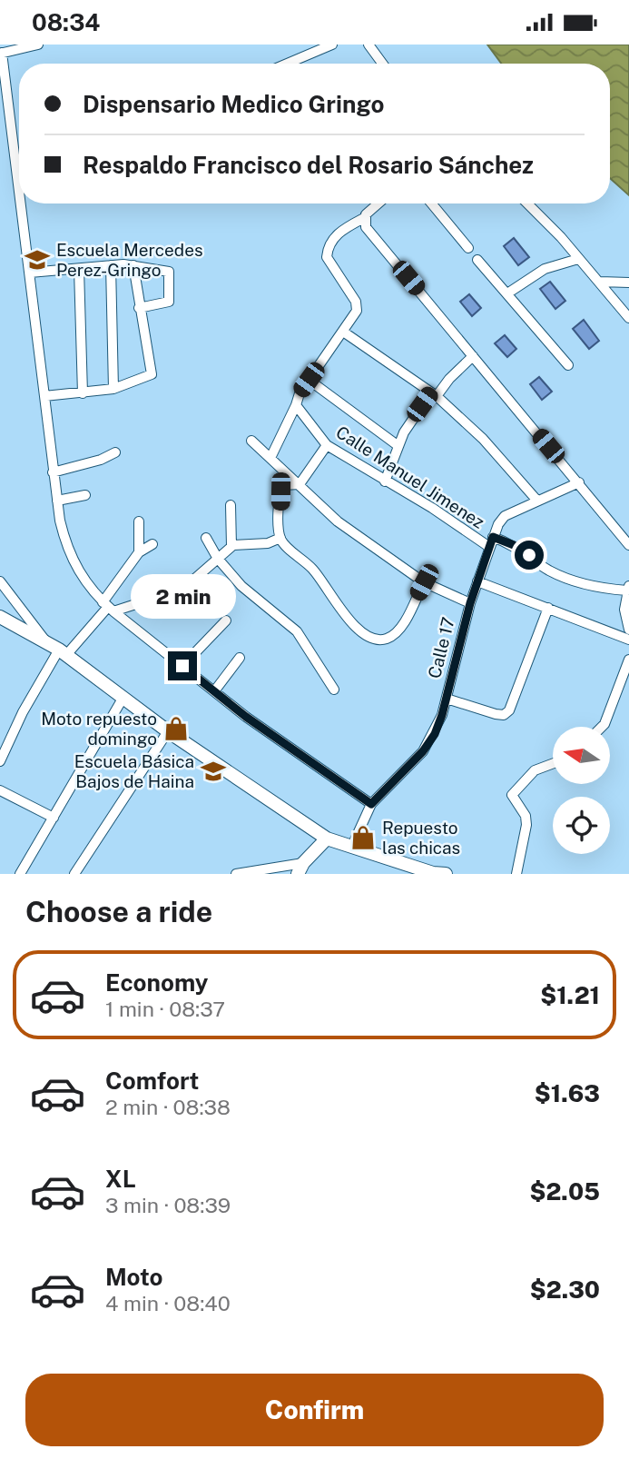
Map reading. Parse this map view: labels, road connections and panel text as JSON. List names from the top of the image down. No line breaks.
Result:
{"streets":{"street":["Calle Manuel Jimenez","Calle 17"]},"crossings":[["Calle Manuel Jimenez","Calle 17"]],"places":{"school or university":["Escuela Mercedes Perez-Gringo","Escuela Básica Bajos de Haina"],"shop":["Moto repuesto domingo","Repuesto las chicas"]},"north":"left","page":{"status":"08:34","banner":["Dispensario Medico Gringo","Respaldo Francisco del Rosario Sánchez"],"bubble":"2 min","heading":"Choose a ride","list":[{"name":"Economy","note":"1 min · 08:37","value":"$1.21"},{"name":"Comfort","note":"2 min · 08:38","value":"$1.63"},{"name":"XL","note":"3 min · 08:39","value":"$2.05"},{"name":"Moto","note":"4 min · 08:40","value":"$2.30"}],"buttons":"Confirm"}}
